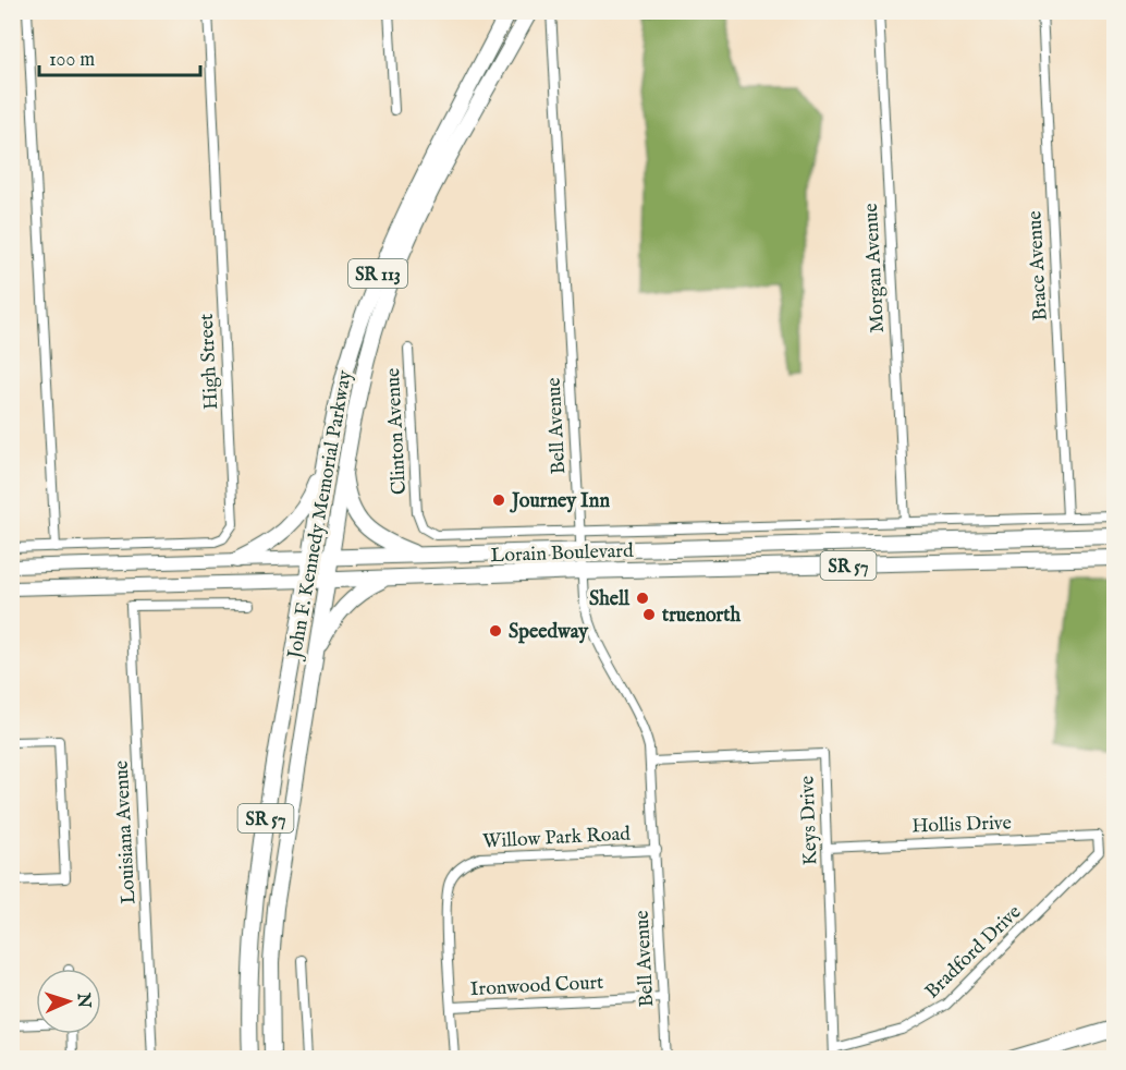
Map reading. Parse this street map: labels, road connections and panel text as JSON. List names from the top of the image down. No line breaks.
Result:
{"streets":{"main road":["SR 113","John F. Kennedy Memorial Parkway","Lorain Boulevard","SR 57"],"street":["Brace Avenue","Morgan Avenue","High Street","Bell Avenue","Clinton Avenue","Keys Drive","Hollis Drive","Louisiana Avenue","Willow Park Road","Bradford Drive","Ironwood Court"]},"crossings":[["Brace Avenue","Lorain Boulevard"],["Morgan Avenue","Lorain Boulevard"],["Bell Avenue","Lorain Boulevard"],["Bell Avenue","Keys Drive"],["Bell Avenue","Willow Park Road"],["Bell Avenue","Ironwood Court"],["Clinton Avenue","Lorain Boulevard"],["John F. Kennedy Memorial Parkway","Lorain Boulevard"],["John F. Kennedy Memorial Parkway","SR 57"],["Lorain Boulevard","SR 57"],["Keys Drive","Hollis Drive"],["Keys Drive","Bradford Drive"],["Hollis Drive","Bradford Drive"],["Willow Park Road","Ironwood Court"]],"places":["Journey Inn","Shell","truenorth","Speedway"],"scale_bar":"100 m","north":"right"}
